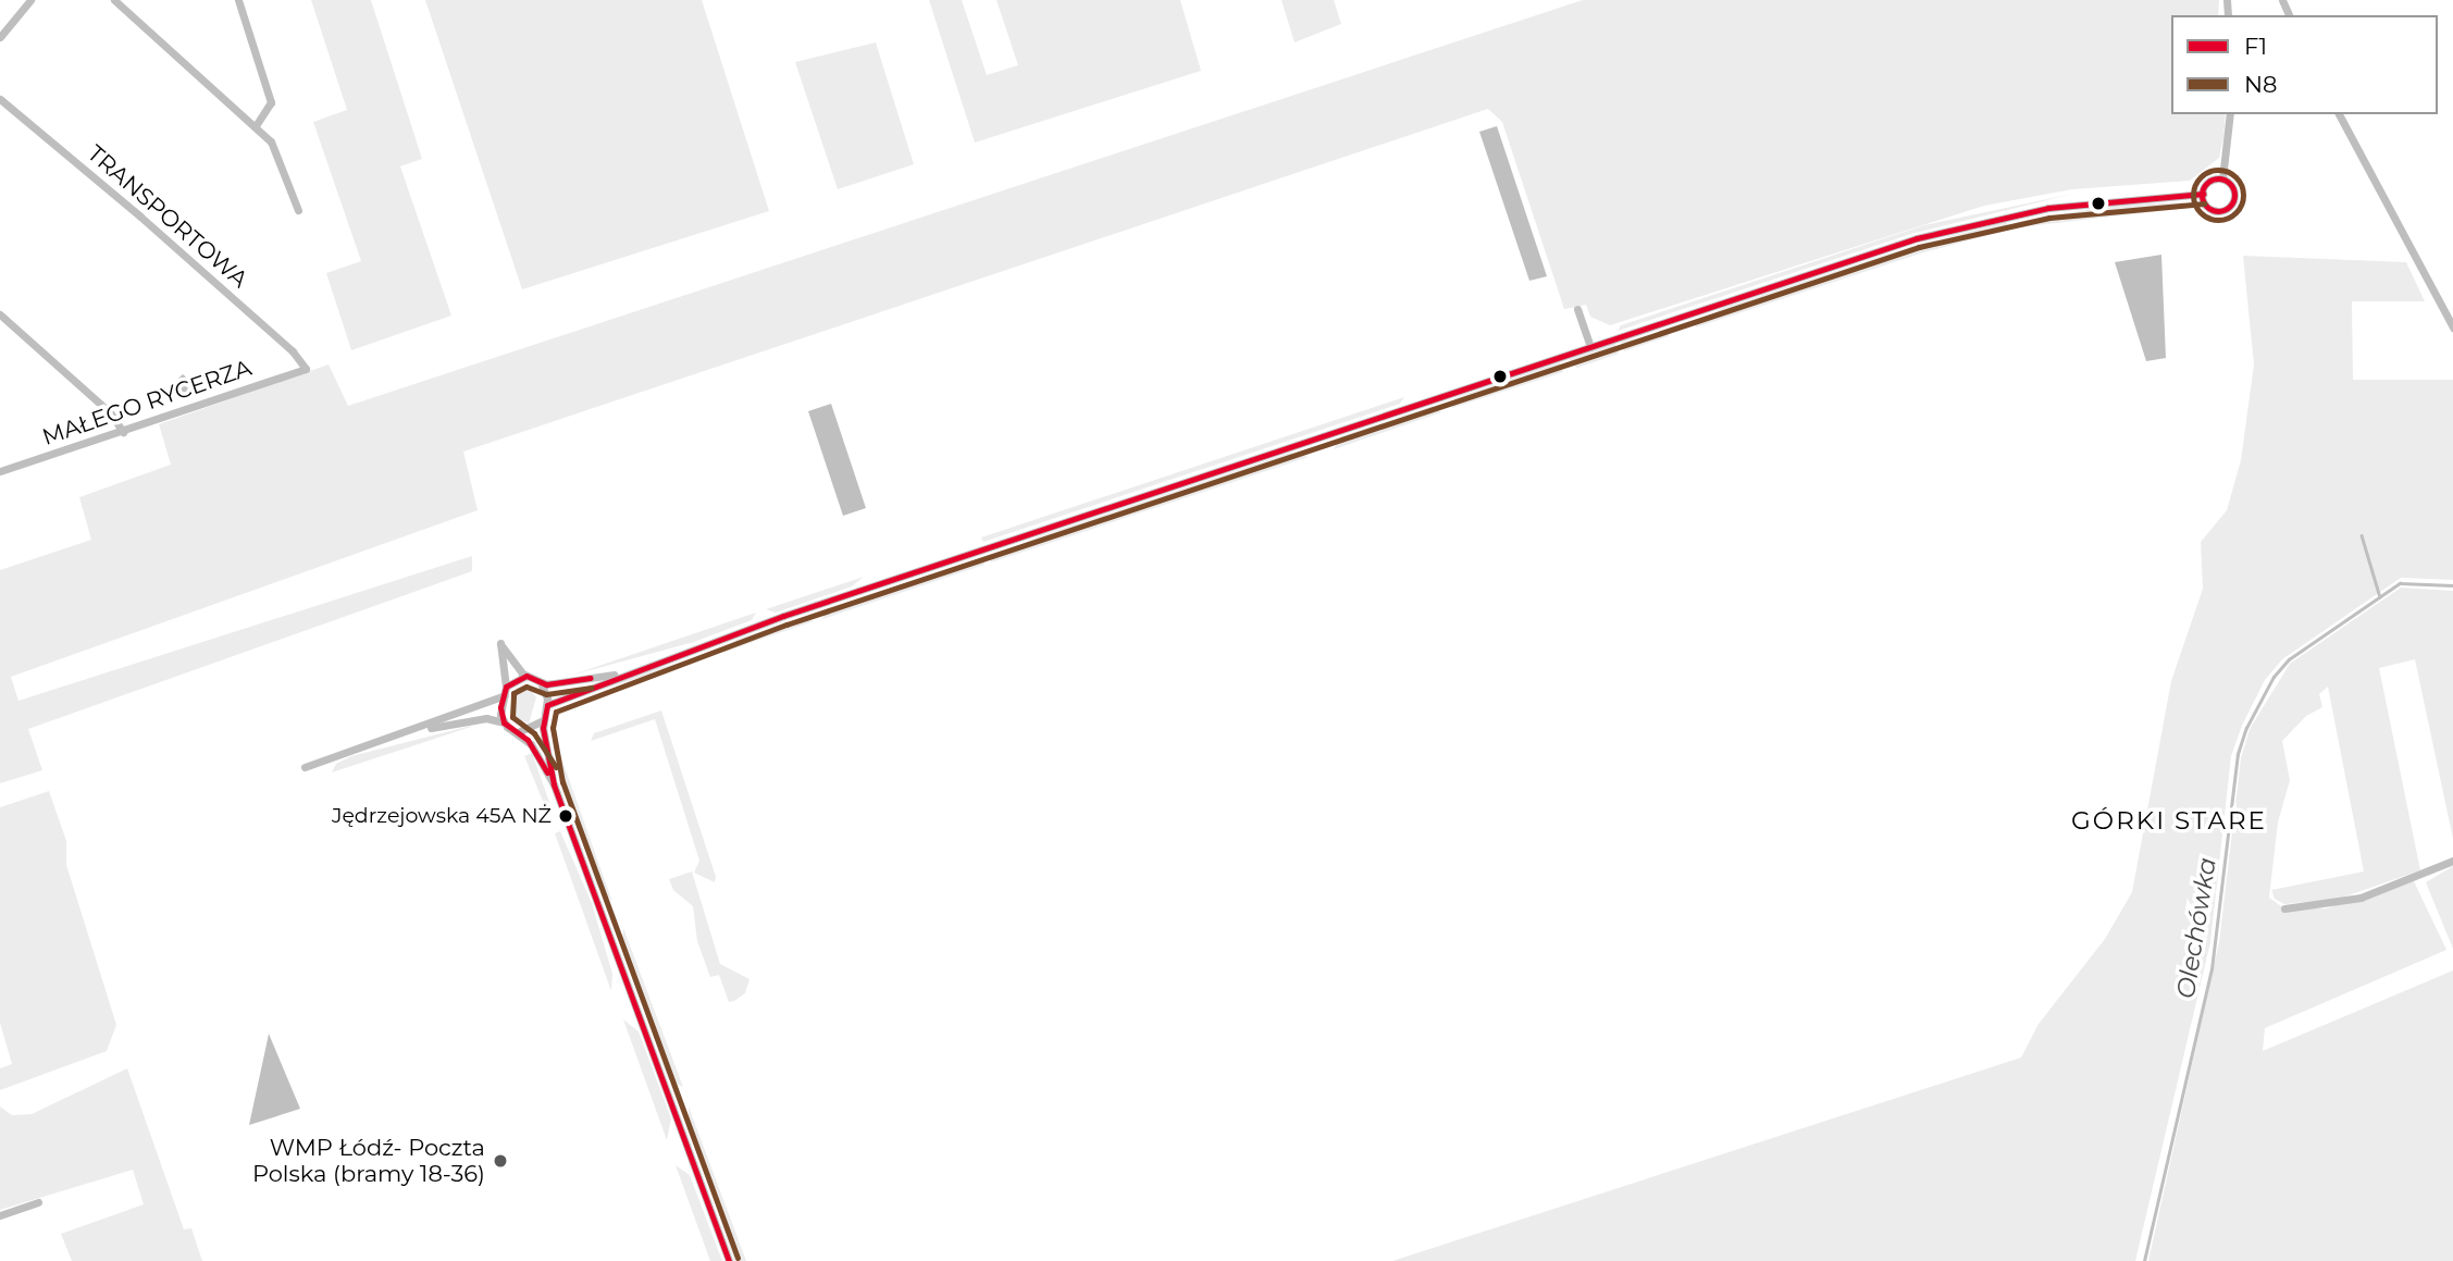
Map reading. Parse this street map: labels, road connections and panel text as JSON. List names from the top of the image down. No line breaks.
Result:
{"streets":{"street":["TRANSPORTOWA","MAŁEGO RYCERZA"]},"crossings":[["TRANSPORTOWA","MAŁEGO RYCERZA"]],"districts":["GÓRKI STARE"],"water":["Olechówka"],"places":["Jędrzejowska 45A NŻ","WMP Łódź- Poczta Polska (bramy 18-36)"],"lines":["transit line N8","transit line F1"],"legend":["F1","N8"]}
